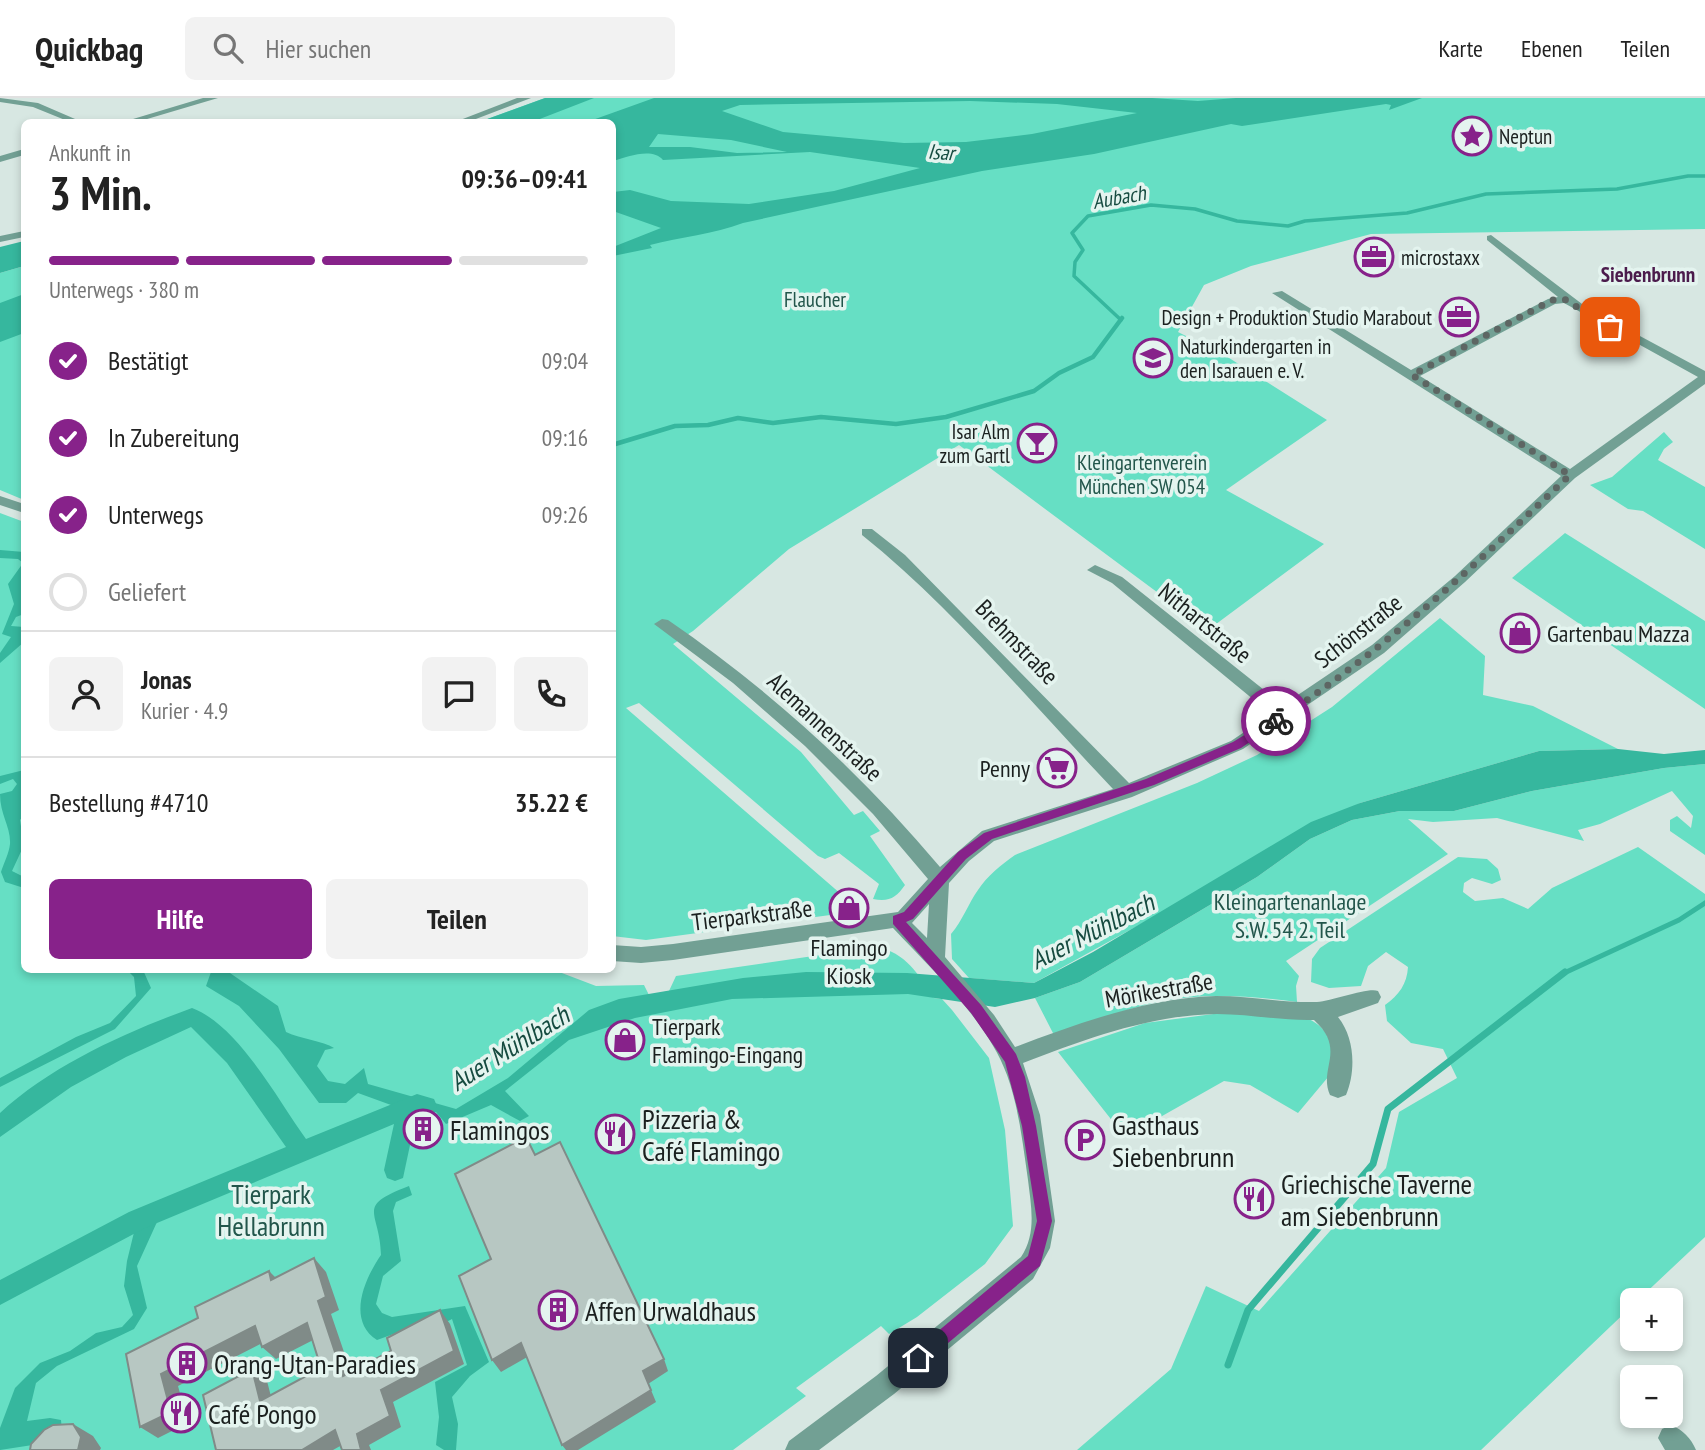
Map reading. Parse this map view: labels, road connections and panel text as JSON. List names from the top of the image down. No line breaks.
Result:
{"streets":{"street":["Nithartstraße","Schönstraße","Brehmstraße","Alemannenstraße","Tierparkstraße","Mörikestraße"]},"crossings":[["Nithartstraße","Schönstraße"],["Schönstraße","Brehmstraße"],["Schönstraße","Alemannenstraße"],["Schönstraße","Tierparkstraße"]],"districts":["Siebenbrunn"],"water":["Isar","Aubach","Auer Mühlbach"],"parks":["Flaucher","Kleingartenverein München SW 054","Kleingartenanlage S.W. 54 2. Teil","Tierpark Hellabrunn"],"places":{"place":["Neptun"],"office":["microstaxx","Design + Produktion Studio Marabout"],"school or university":["Naturkindergarten in den Isarauen e. V."],"bar":["Isar Alm zum Gartl"],"shop":["Gartenbau Mazza","Flamingo Kiosk","Tierpark Flamingo-Eingang"],"supermarket":["Penny"],"building":["Flamingos","Affen Urwaldhaus","Orang-Utan-Paradies"],"restaurant":["Pizzeria & Café Flamingo","Griechische Taverne am Siebenbrunn","Café Pongo"],"parking":["Gasthaus Siebenbrunn"]},"page":{"header":"Quickbag","search":"Hier suchen","nav":["Karte","Ebenen","Teilen"],"heading":["3 Min.","Ankunft in","09:36–09:41"],"panel":["Jonas","Kurier · 4.9","Bestellung #4710","35.22 €"],"bar":"Unterwegs · 380 m","list":[["Bestätigt","09:04"],["In Zubereitung","09:16"],["Unterwegs","09:26"],"Geliefert"],"buttons":["Hilfe","Teilen"],"map_buttons":["+","−"]}}
